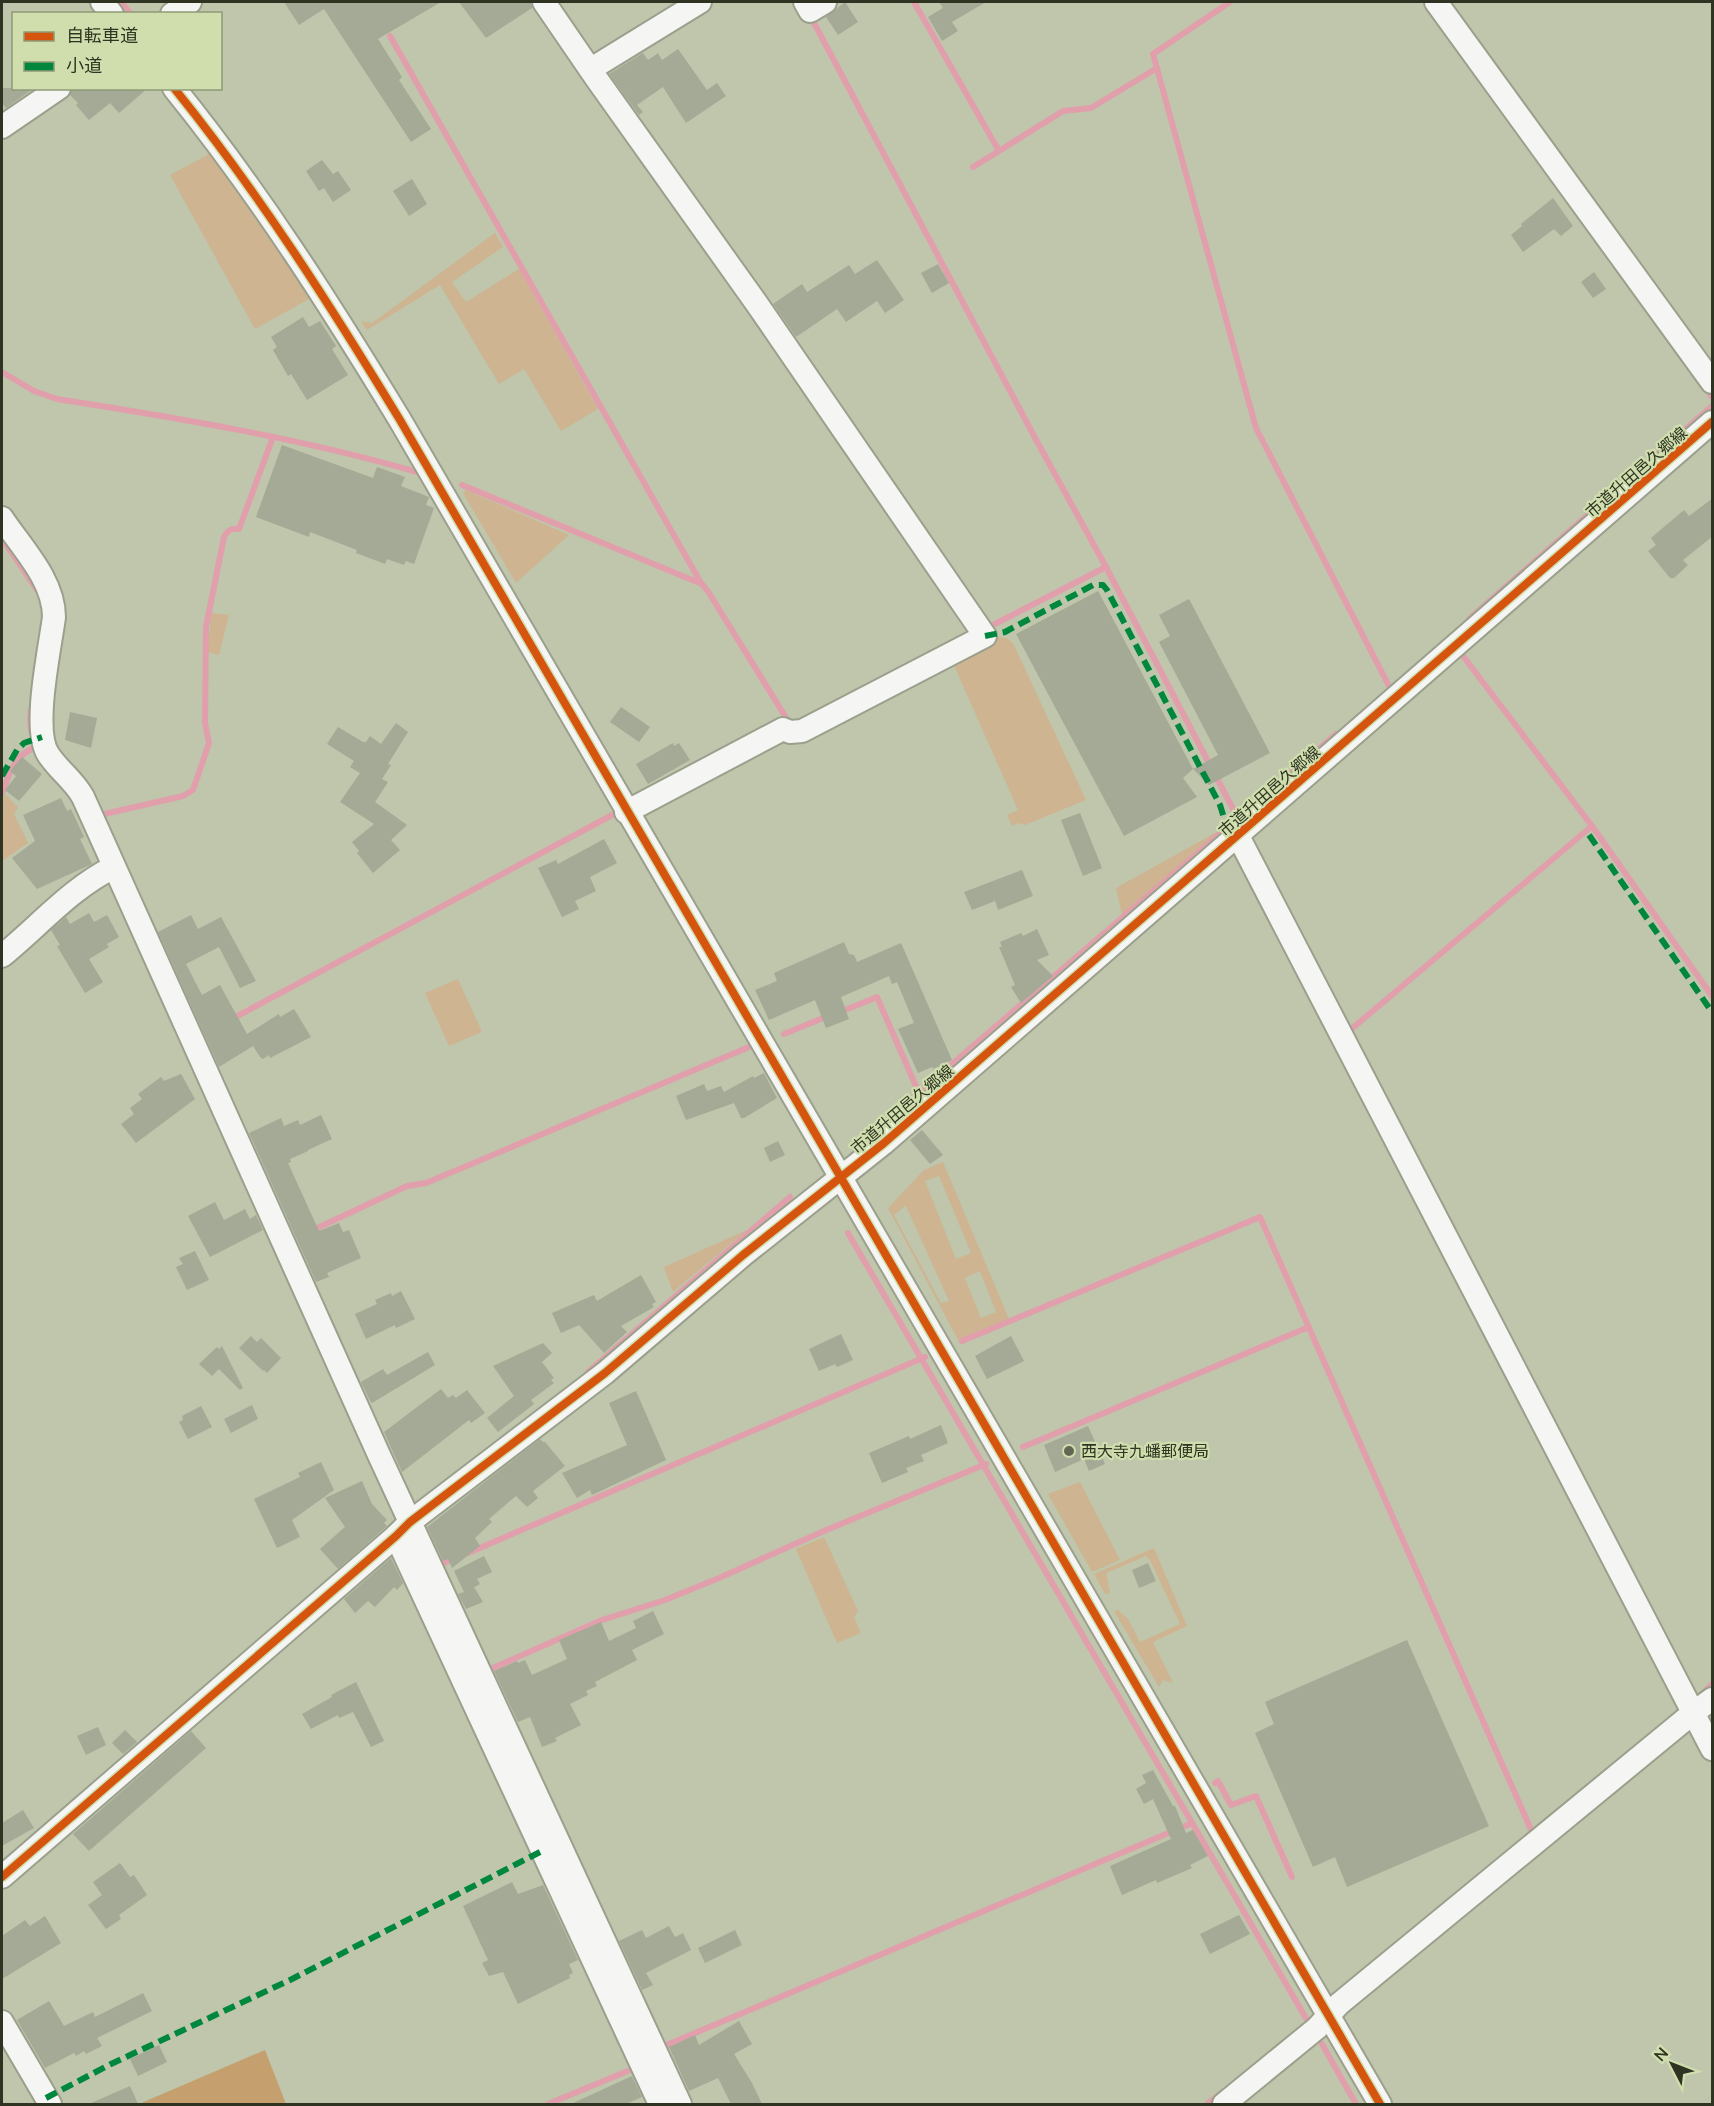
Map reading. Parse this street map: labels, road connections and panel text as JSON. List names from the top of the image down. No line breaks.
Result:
{"streets":{"street":["市道升田邑久郷線"]},"places":["西大寺九蟠郵便局"],"legend":["自転車道","小道"],"north":"top left"}
